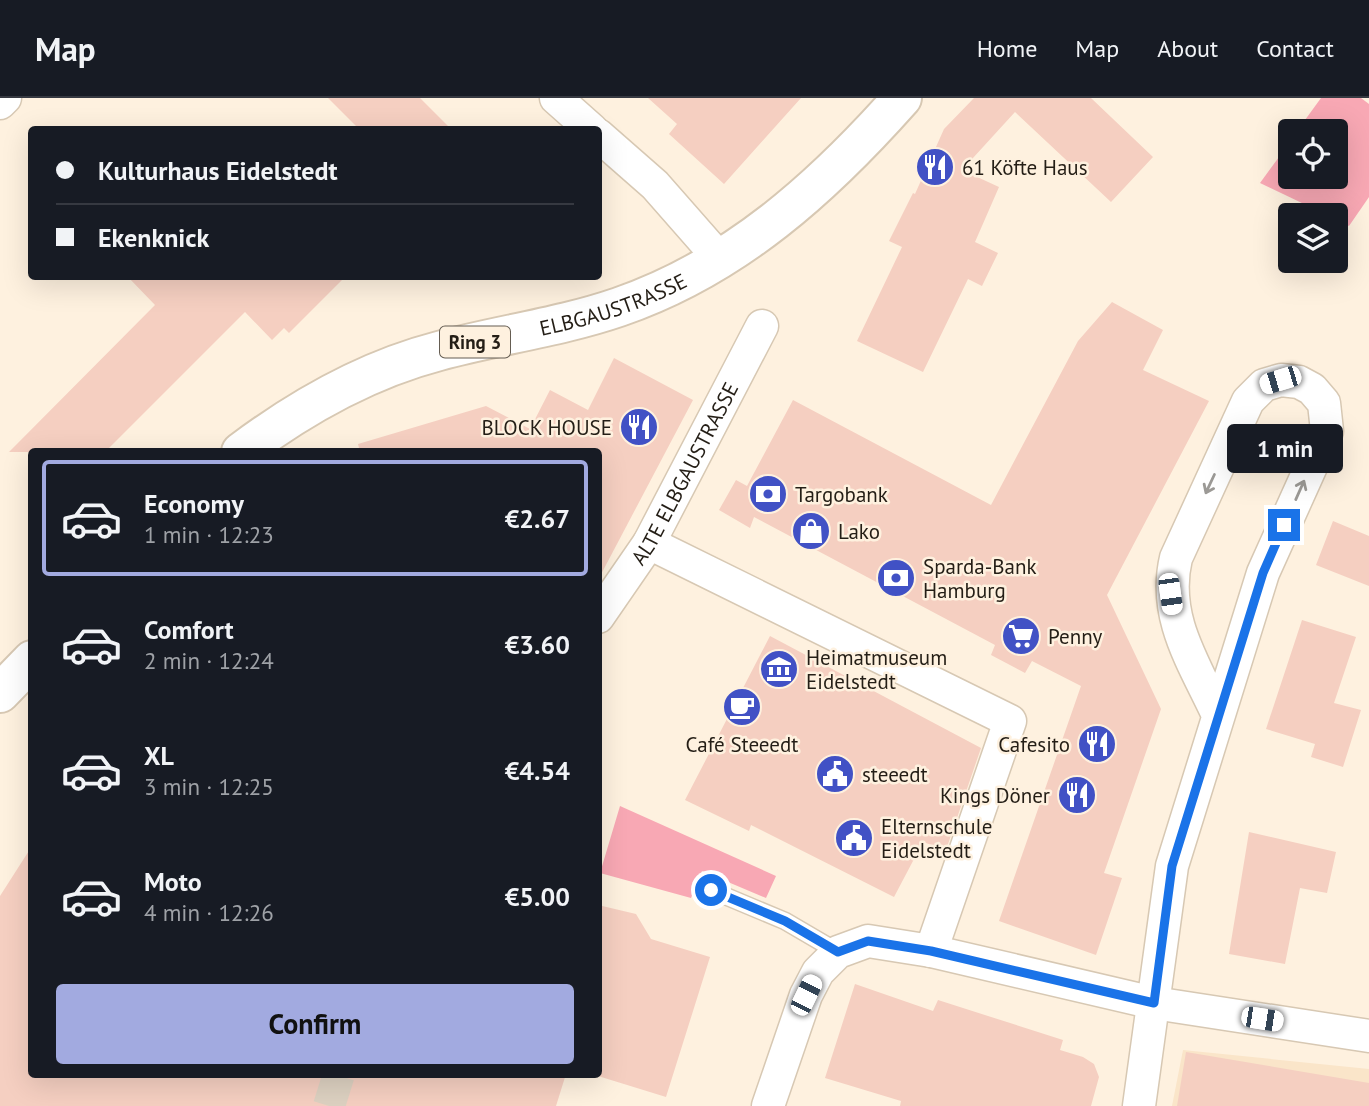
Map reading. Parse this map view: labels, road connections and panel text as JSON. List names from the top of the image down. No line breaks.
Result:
{"streets":{"main road":["ELBGAUSTRASSE","Ring 3"],"street":["ALTE ELBGAUSTRASSE"]},"places":{"restaurant":["61 Köfte Haus","BLOCK HOUSE","Cafesito","Kings Döner"],"bank":["Targobank","Sparda-Bank Hamburg"],"shop":["Lako"],"supermarket":["Penny"],"museum":["Heimatmuseum Eidelstedt"],"cafe":["Café Steeedt"],"public building":["steeedt","Elternschule Eidelstedt"]},"page":{"header":"Map","nav":["Home","Map","About","Contact"],"banner":["Kulturhaus Eidelstedt","Ekenknick"],"bubble":"1 min","list":[{"name":"Economy","note":"1 min · 12:23","value":"€2.67"},{"name":"Comfort","note":"2 min · 12:24","value":"€3.60"},{"name":"XL","note":"3 min · 12:25","value":"€4.54"},{"name":"Moto","note":"4 min · 12:26","value":"€5.00"}],"buttons":"Confirm"}}
